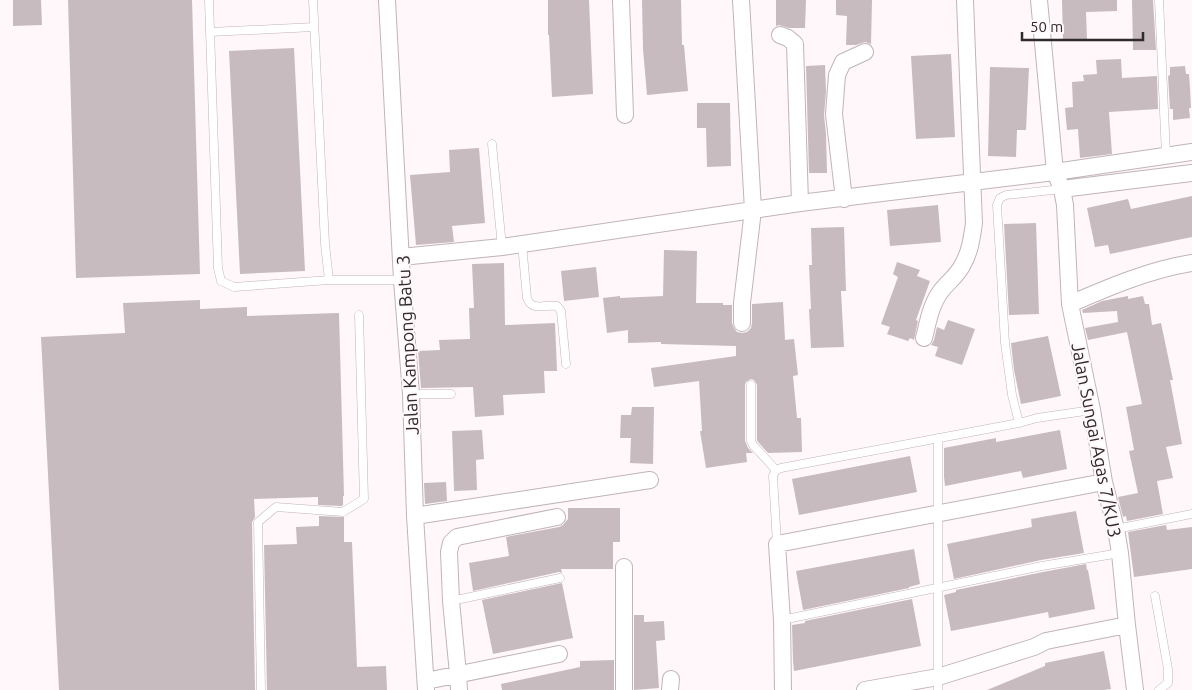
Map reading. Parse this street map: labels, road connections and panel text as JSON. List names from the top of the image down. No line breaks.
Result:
{"streets":{"street":["Jalan Kampong Batu 3","Jalan Sungai Agas 7/KU3"]},"scale_bar":"50 m"}
